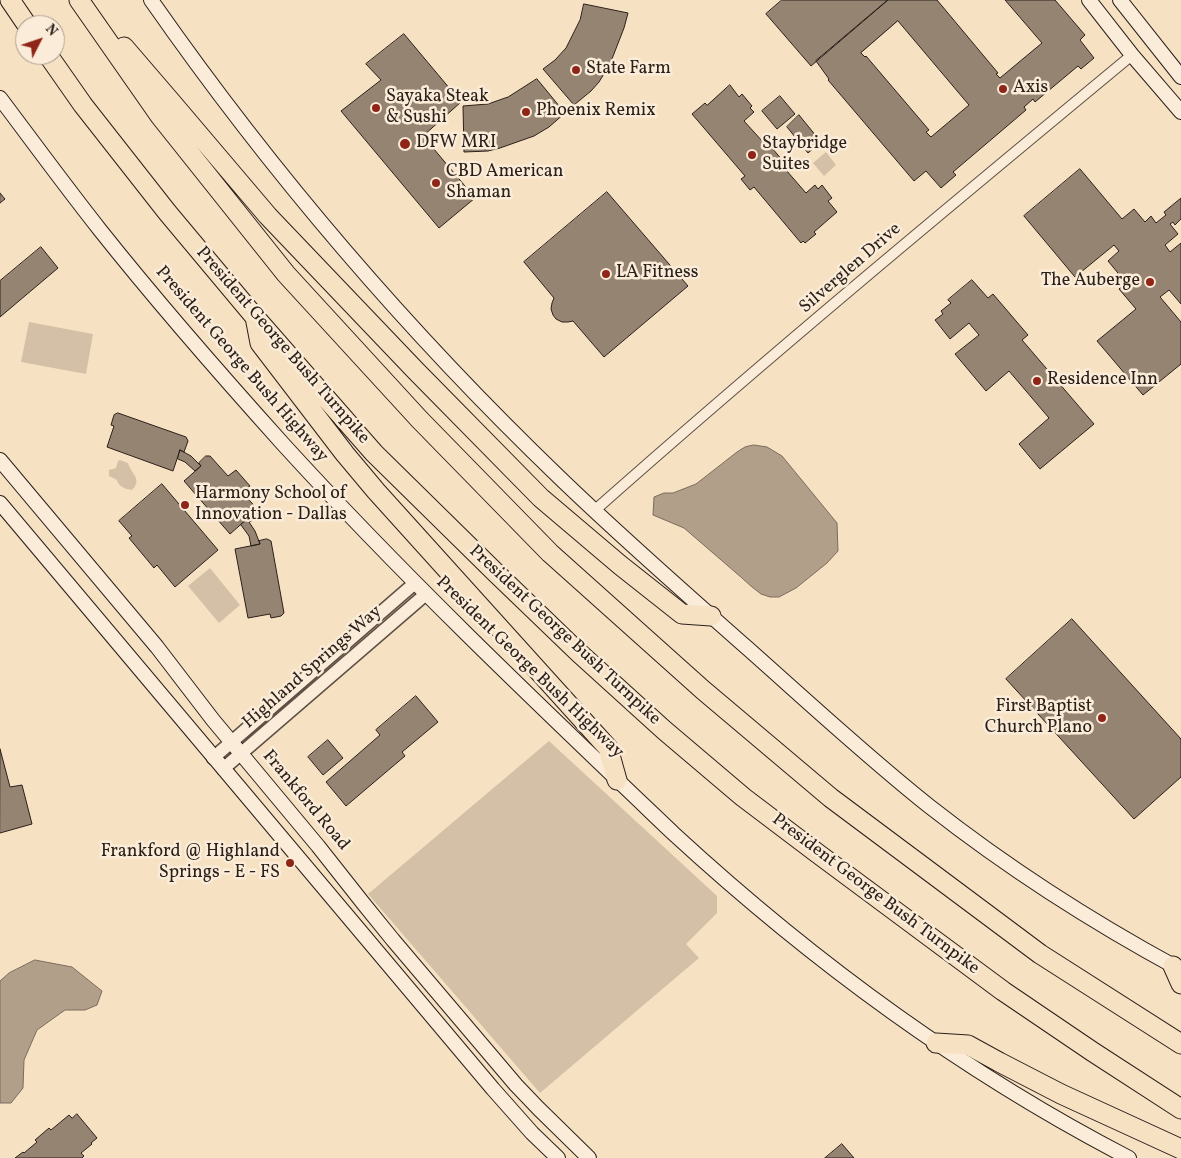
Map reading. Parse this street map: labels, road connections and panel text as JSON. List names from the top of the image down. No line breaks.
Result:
{"streets":{"highway":["President George Bush Turnpike"],"main road":["President George Bush Highway","Frankford Road"],"street":["Silverglen Drive","Highland Springs Way"]},"crossings":[["President George Bush Highway","Highland Springs Way"],["Highland Springs Way","Frankford Road"]],"places":["State Farm","Axis","Sayaka Steak & Sushi","Phoenix Remix","DFW MRI","Staybridge Suites","CBD American Shaman","LA Fitness","The Auberge","Residence Inn","Harmony School of Innovation - Dallas","First Baptist Church Plano","Frankford @ Highland Springs - E - FS"],"north":"top right"}
